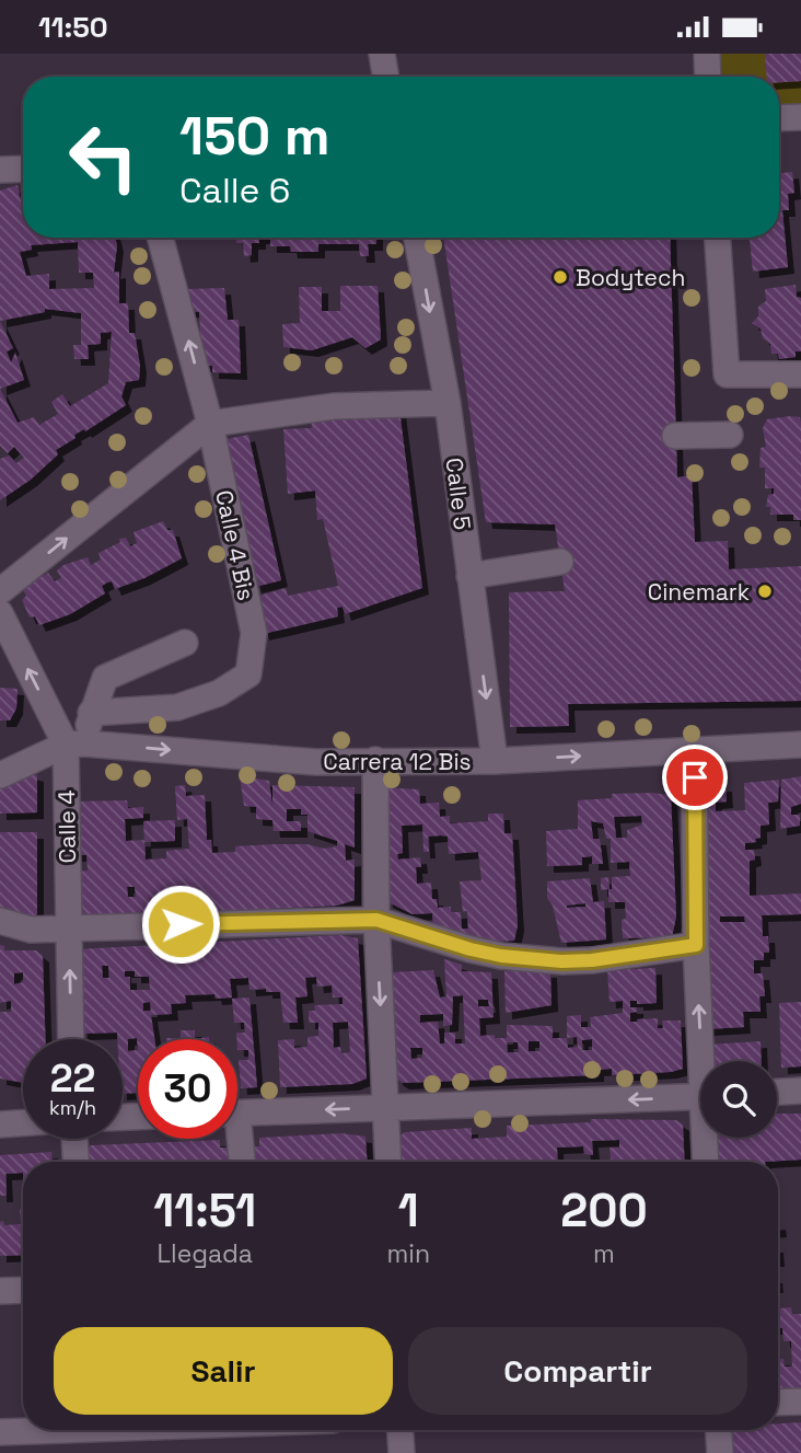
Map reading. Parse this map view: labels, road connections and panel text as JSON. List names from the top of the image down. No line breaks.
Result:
{"streets":{"street":["Calle 5","Calle 4 Bis","Carrera 12 Bis","Calle 4"]},"crossings":[["Calle 5","Carrera 12 Bis"],["Carrera 12 Bis","Calle 4"]],"one_way":["Calle 5","Calle 4"],"places":["Bodytech","Cinemark"],"page":{"status":"11:50","turn":["150 m","Calle 6"],"speed":"22 km/h","limit":"30","eta":["11:51","Llegada","1","min","200","m"],"buttons":["Salir","Compartir"]}}
